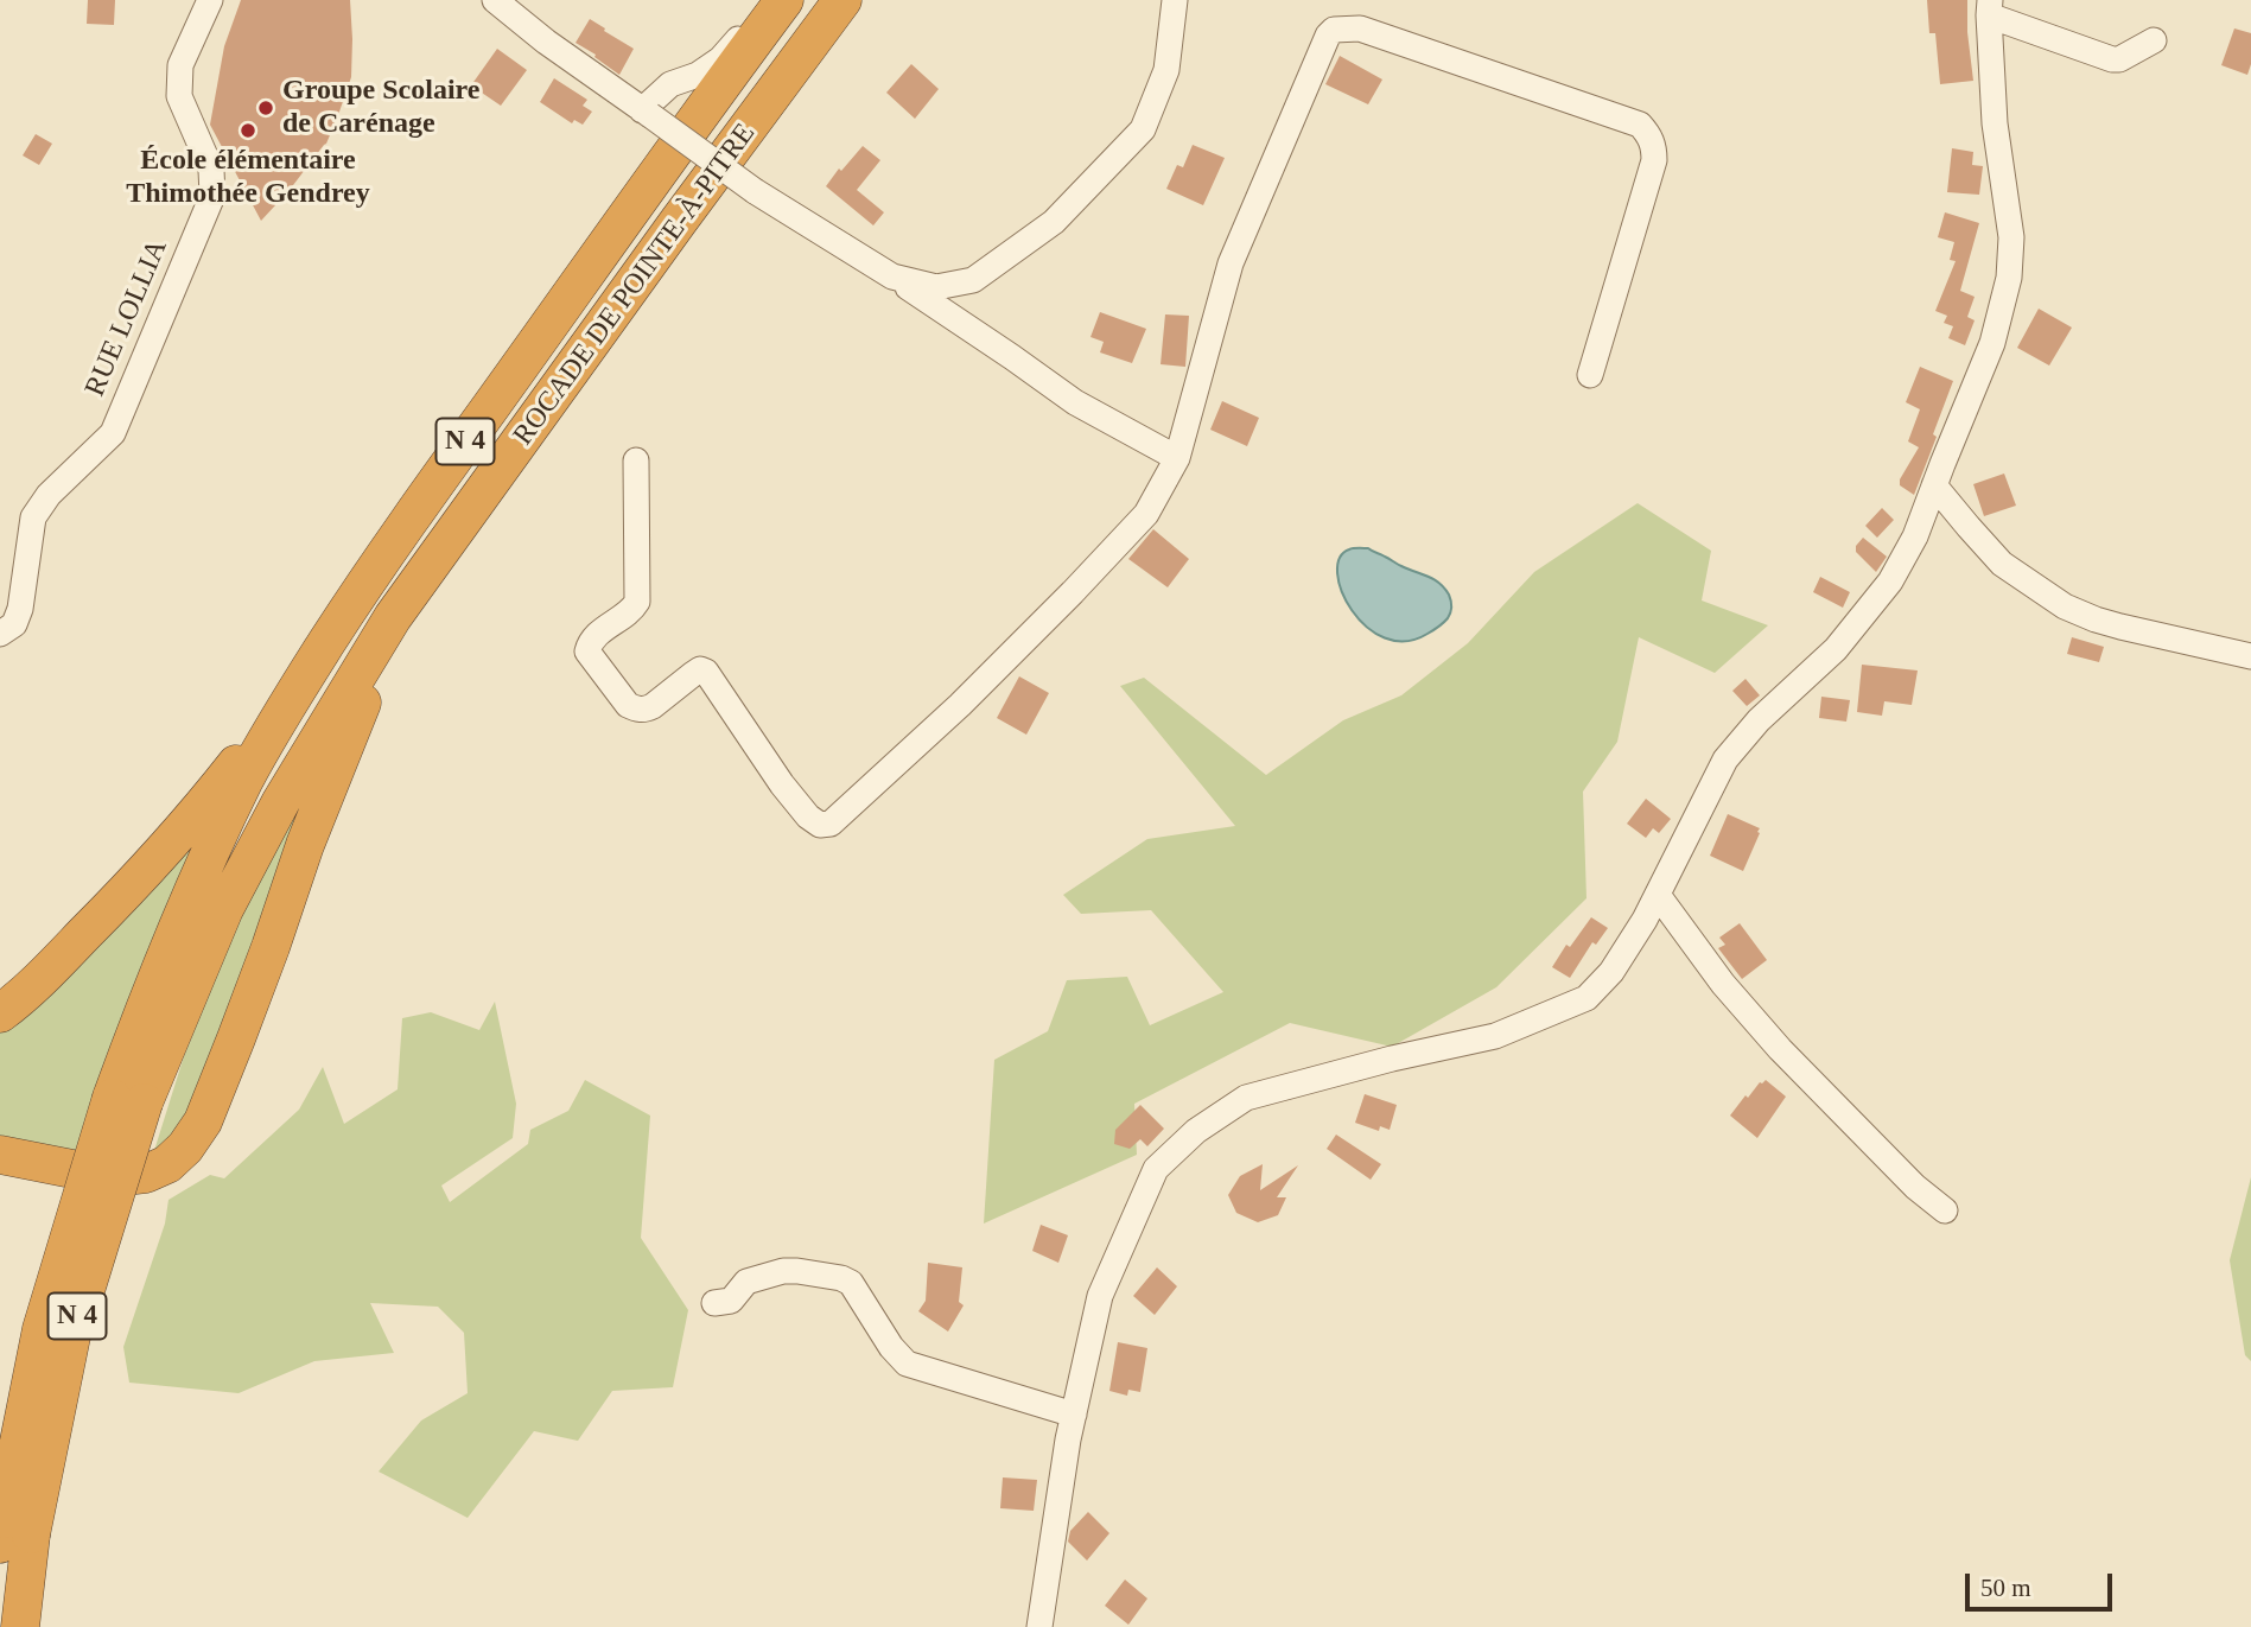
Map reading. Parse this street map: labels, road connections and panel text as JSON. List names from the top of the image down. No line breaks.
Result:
{"streets":{"highway":["ROCADE DE POINTE-À-PITRE","N 4"],"street":["RUE LOLLIA"]},"places":["Groupe Scolaire de Carénage","École élémentaire Thimothée Gendrey"],"scale_bar":"50 m"}
